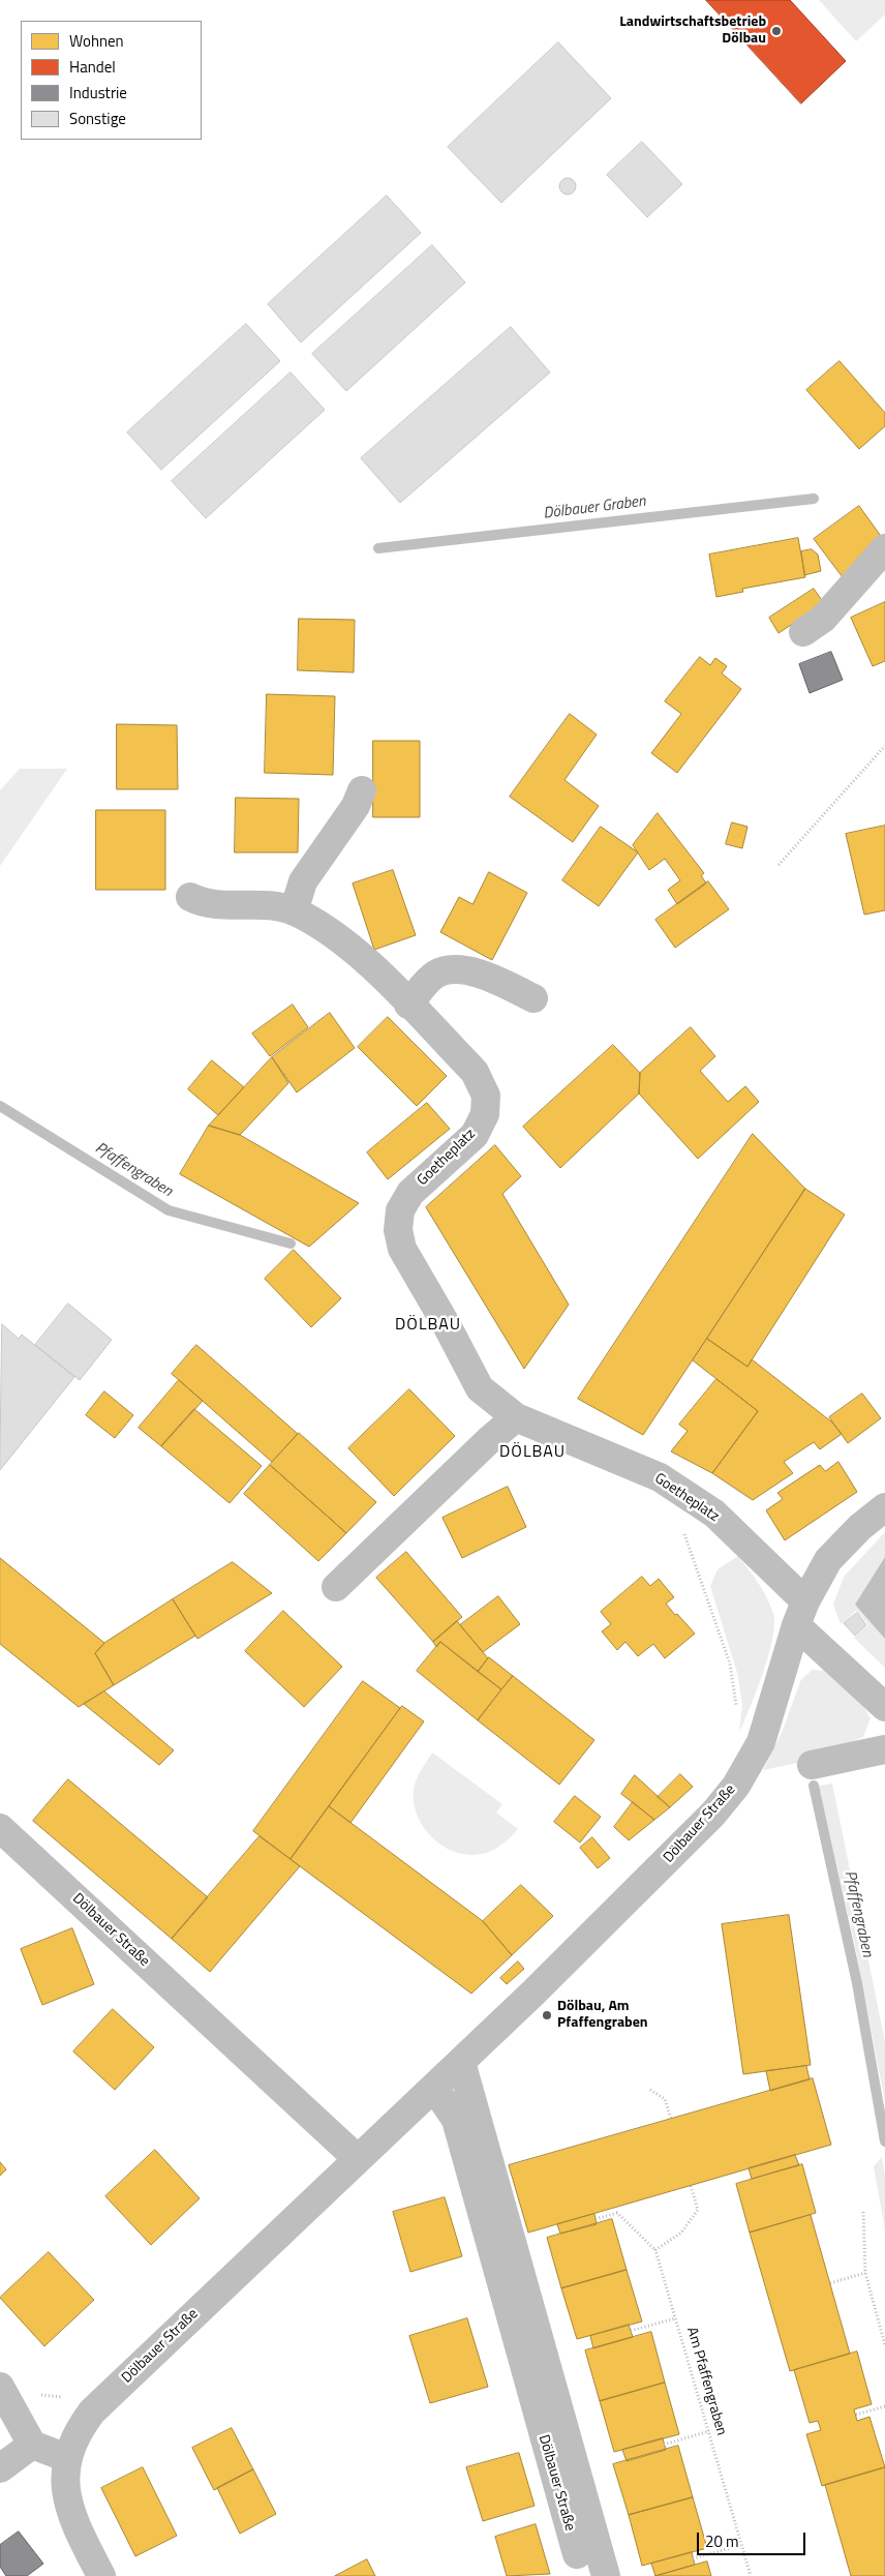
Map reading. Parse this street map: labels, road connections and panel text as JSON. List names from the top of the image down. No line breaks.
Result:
{"streets":{"street":["Goetheplatz","Dölbauer Straße"],"path":["Am Pfaffengraben"]},"crossings":[["Goetheplatz","Dölbauer Straße"]],"districts":["DÖLBAU","DÖLBAU"],"water":["Dölbauer Graben","Pfaffengraben"],"places":["Landwirtschaftsbetrieb Dölbau","Dölbau, Am Pfaffengraben"],"legend":["Wohnen","Handel","Industrie","Sonstige"],"scale_bar":"20 m"}
